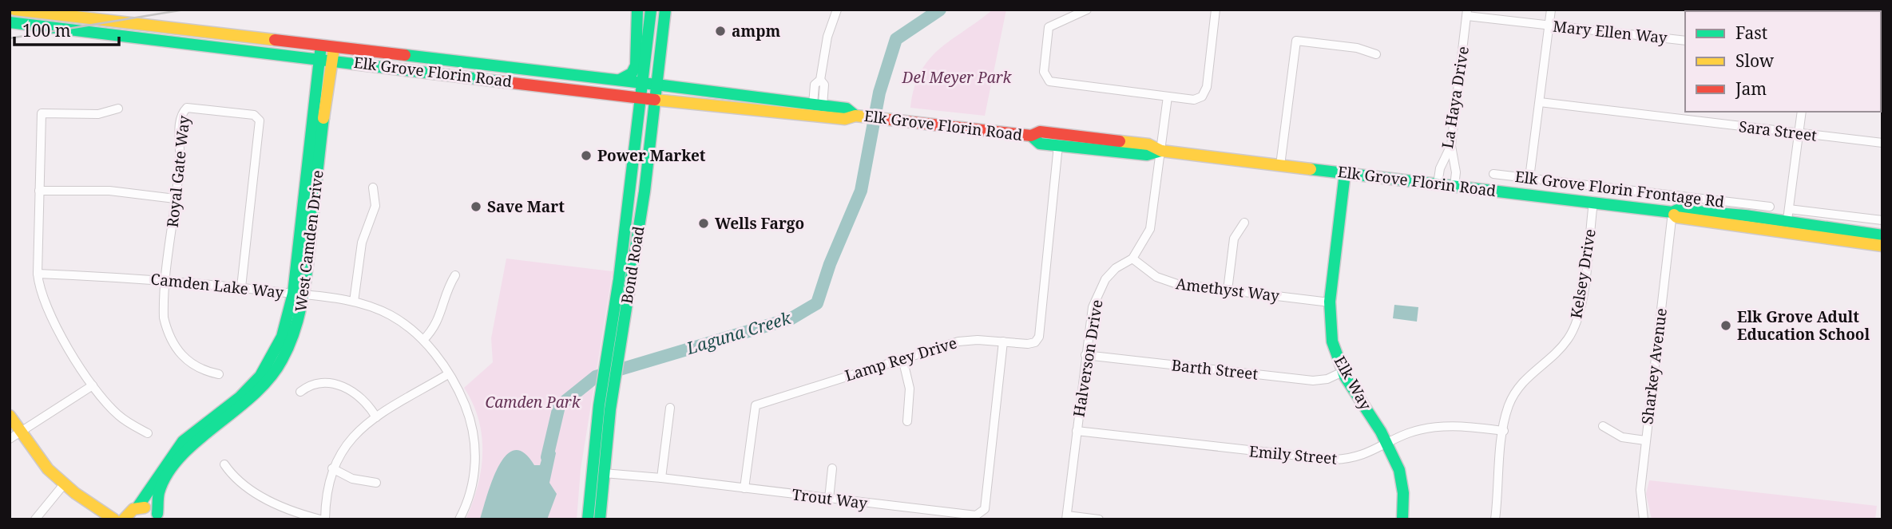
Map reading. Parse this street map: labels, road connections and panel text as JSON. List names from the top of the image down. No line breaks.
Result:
{"streets":{"main road":["Elk Grove Florin Road","West Camden Drive","Bond Road","Elk Way"],"street":["Mary Ellen Way","La Haya Drive","Sara Street","Royal Gate Way","Elk Grove Florin Frontage Rd","Kelsey Drive","Camden Lake Way","Amethyst Way","Halverson Drive","Lamp Rey Drive","Sharkey Avenue","Barth Street","Emily Street","Trout Way"]},"crossings":[["Mary Ellen Way","La Haya Drive"],["Elk Grove Florin Road","La Haya Drive"],["Elk Grove Florin Road","Elk Grove Florin Frontage Rd"],["Elk Grove Florin Road","West Camden Drive"],["Elk Grove Florin Road","Bond Road"],["Elk Grove Florin Road","Kelsey Drive"],["Elk Grove Florin Road","Halverson Drive"],["Elk Grove Florin Road","Lamp Rey Drive"],["Elk Grove Florin Road","Sharkey Avenue"],["Elk Grove Florin Road","Elk Way"],["Royal Gate Way","Camden Lake Way"],["West Camden Drive","Camden Lake Way"],["Bond Road","Trout Way"],["Kelsey Drive","Emily Street"],["Amethyst Way","Halverson Drive"],["Amethyst Way","Elk Way"],["Halverson Drive","Barth Street"],["Halverson Drive","Emily Street"],["Lamp Rey Drive","Trout Way"],["Barth Street","Elk Way"],["Elk Way","Emily Street"]],"water":["Laguna Creek"],"parks":["Del Meyer Park","Camden Park"],"places":["ampm","Power Market","Save Mart","Wells Fargo","Elk Grove Adult Education School"],"legend":["Fast","Slow","Jam"],"scale_bar":"100 m"}
